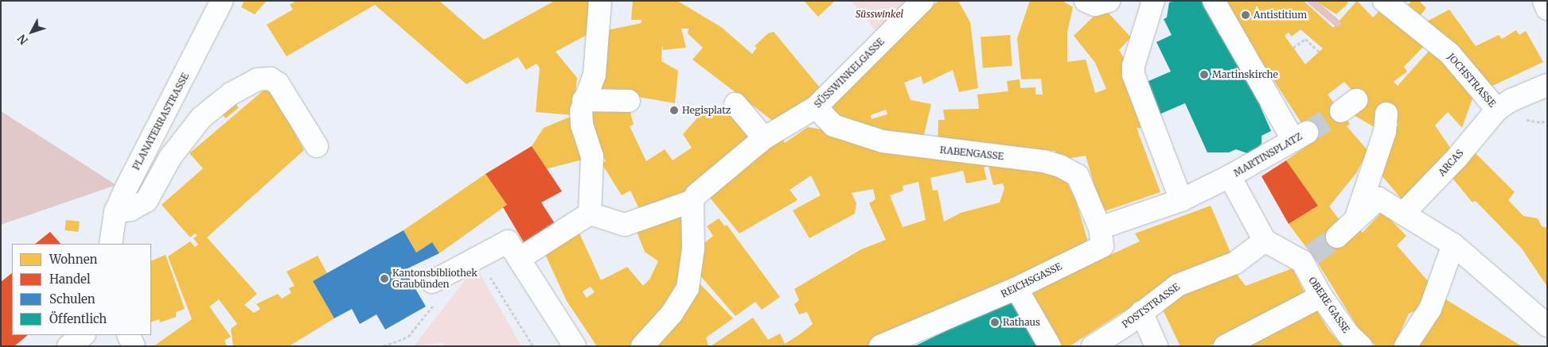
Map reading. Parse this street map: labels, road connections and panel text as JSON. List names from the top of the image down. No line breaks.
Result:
{"streets":{"street":["SÜSSWINKELGASSE","JOCHSTRASSE","PLANATERRASTRASSE","RABENGASSE","MARTINSPLATZ","ARCAS","REICHSGASSE","OBERE GASSE","POSTSTRASSE"]},"crossings":[["SÜSSWINKELGASSE","RABENGASSE"],["JOCHSTRASSE","ARCAS"],["RABENGASSE","REICHSGASSE"],["MARTINSPLATZ","OBERE GASSE"],["MARTINSPLATZ","POSTSTRASSE"],["OBERE GASSE","POSTSTRASSE"]],"parks":["Süsswinkel"],"places":["Antistitium","Martinskirche","Hegisplatz","Kantonsbibliothek Graubünden","Rathaus"],"legend":["Wohnen","Handel","Schulen","Öffentlich"],"north":"bottom left"}
